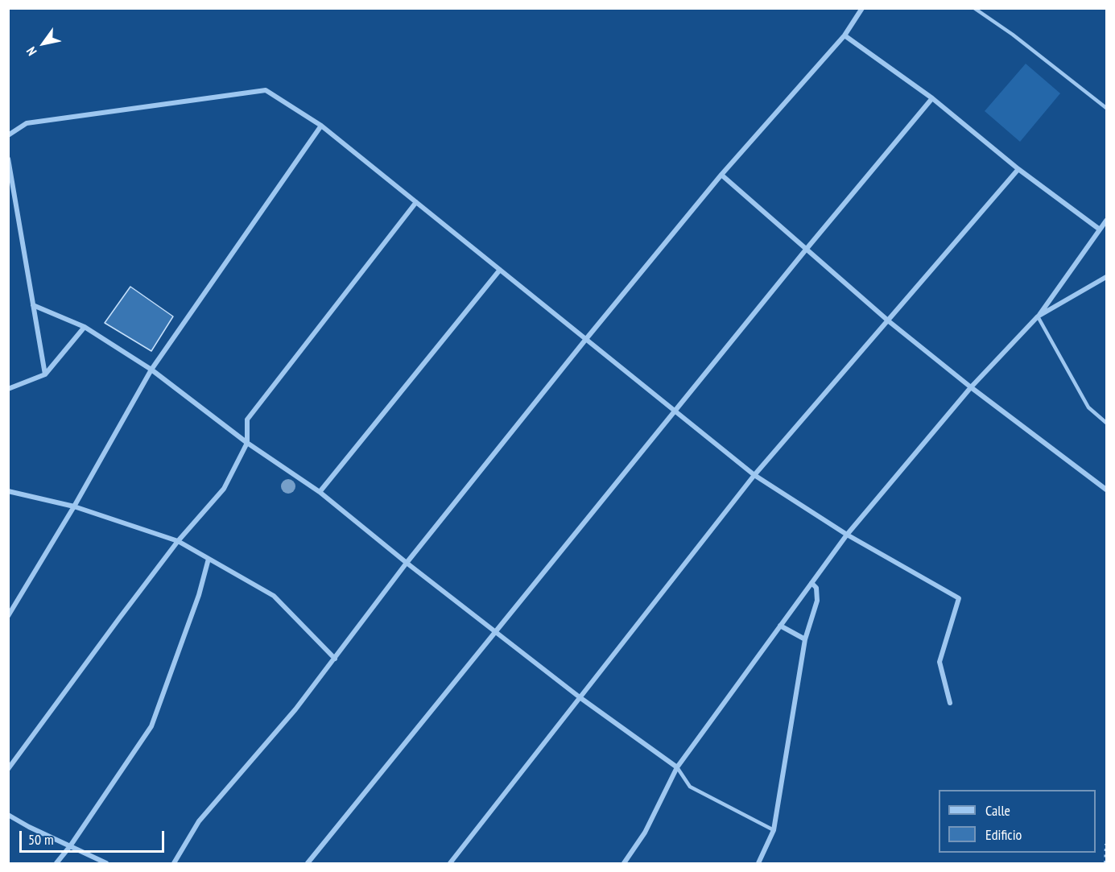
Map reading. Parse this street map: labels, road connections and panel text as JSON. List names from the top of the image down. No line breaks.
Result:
{"legend":["Calle","Edificio"],"scale_bar":"50 m","north":"bottom left"}
